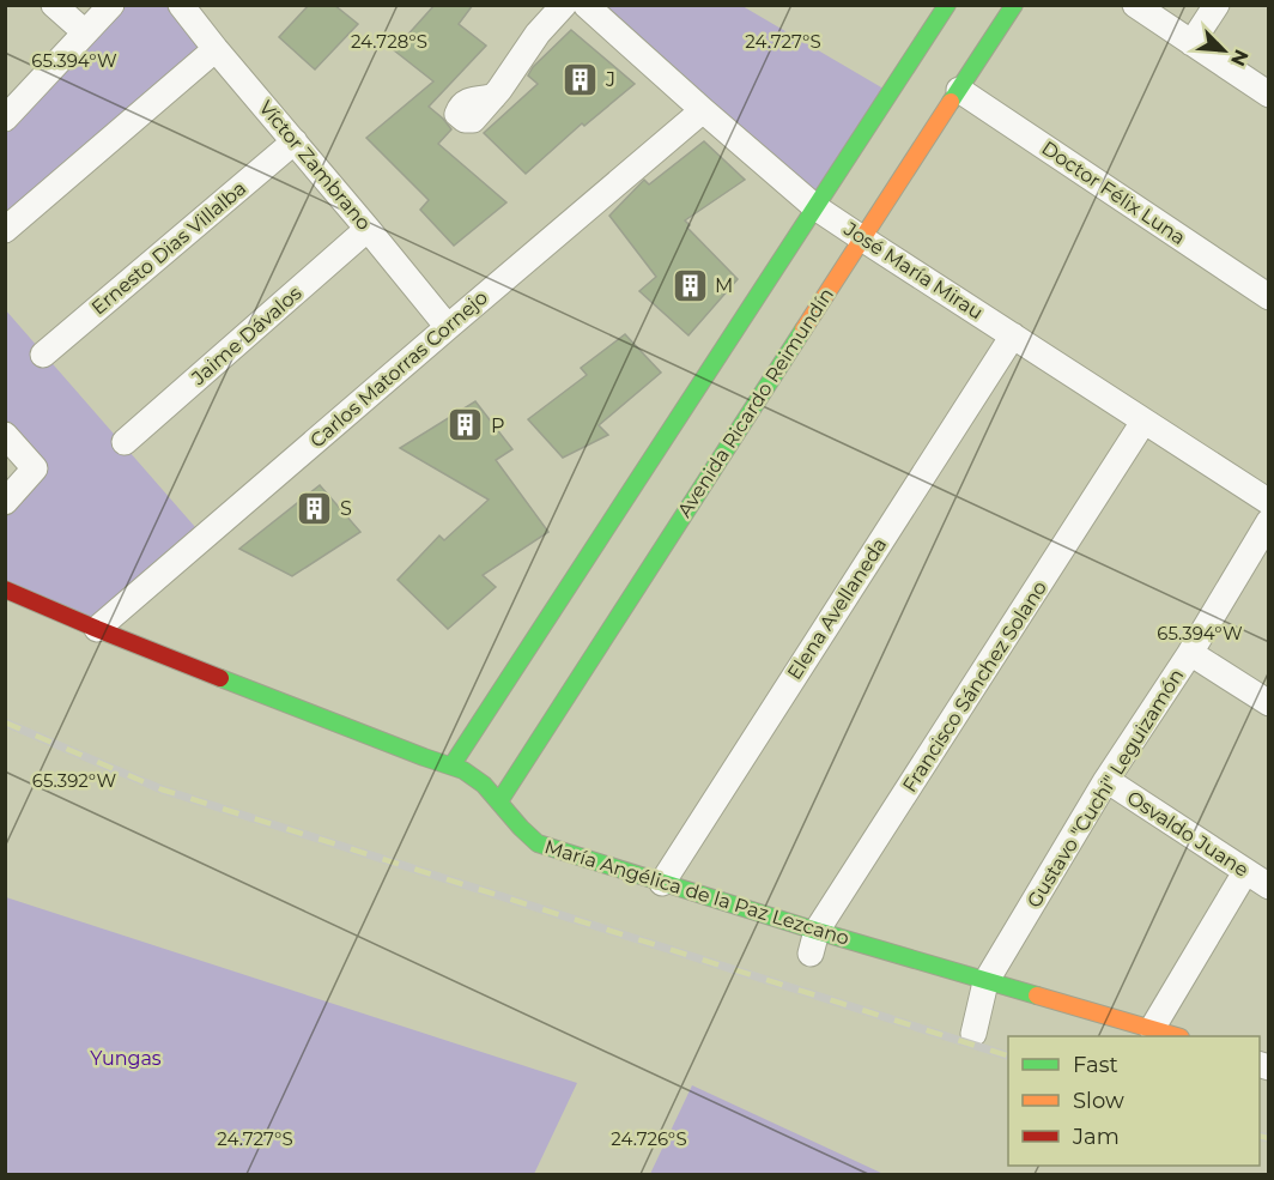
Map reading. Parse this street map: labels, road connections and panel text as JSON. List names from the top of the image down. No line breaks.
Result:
{"streets":{"street":["Víctor Zambrano","Doctor Félix Luna","Ernesto Dias Villalba","José María Mirau","Jaime Dávalos","Carlos Matorras Cornejo","Avenida Ricardo Reimundín","Elena Avellaneda","Francisco Sánchez Solano","Gustavo \"Cuchi\" Leguizamón","Osvaldo Juane","María Angélica de la Paz Lezcano"]},"crossings":[["Víctor Zambrano","Ernesto Dias Villalba"],["Víctor Zambrano","Jaime Dávalos"],["Víctor Zambrano","Carlos Matorras Cornejo"],["Doctor Félix Luna","Avenida Ricardo Reimundín"],["José María Mirau","Carlos Matorras Cornejo"],["José María Mirau","Avenida Ricardo Reimundín"],["José María Mirau","Elena Avellaneda"],["José María Mirau","Francisco Sánchez Solano"],["Carlos Matorras Cornejo","María Angélica de la Paz Lezcano"],["Avenida Ricardo Reimundín","María Angélica de la Paz Lezcano"],["Elena Avellaneda","María Angélica de la Paz Lezcano"],["Francisco Sánchez Solano","María Angélica de la Paz Lezcano"],["Gustavo \"Cuchi\" Leguizamón","Osvaldo Juane"],["Gustavo \"Cuchi\" Leguizamón","María Angélica de la Paz Lezcano"]],"parks":["Yungas"],"places":{"building":["J","M","P","S"]},"legend":["Fast","Slow","Jam"],"north":"bottom right","coordinates":["24.728°S","24.727°S","65.394°W","65.392°W","24.726°S"]}
